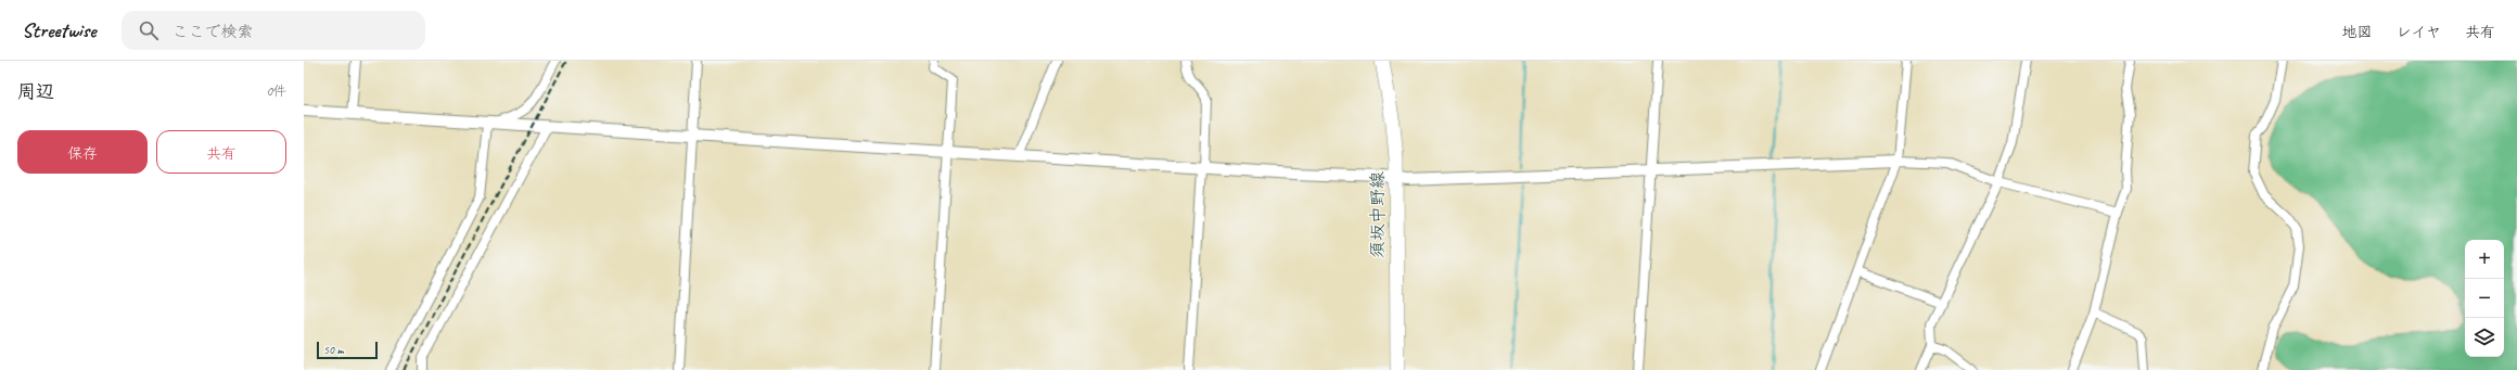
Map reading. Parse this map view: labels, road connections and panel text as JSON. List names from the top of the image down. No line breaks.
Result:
{"streets":{"main road":["須坂中野線"]},"scale_bar":"50 m","page":{"header":"Streetwise","search":"ここで検索","nav":["地図","レイヤ","共有"],"heading":["周辺","0件"],"buttons":["保存","共有"],"map_buttons":["+","−"],"scale":"50 m"}}
